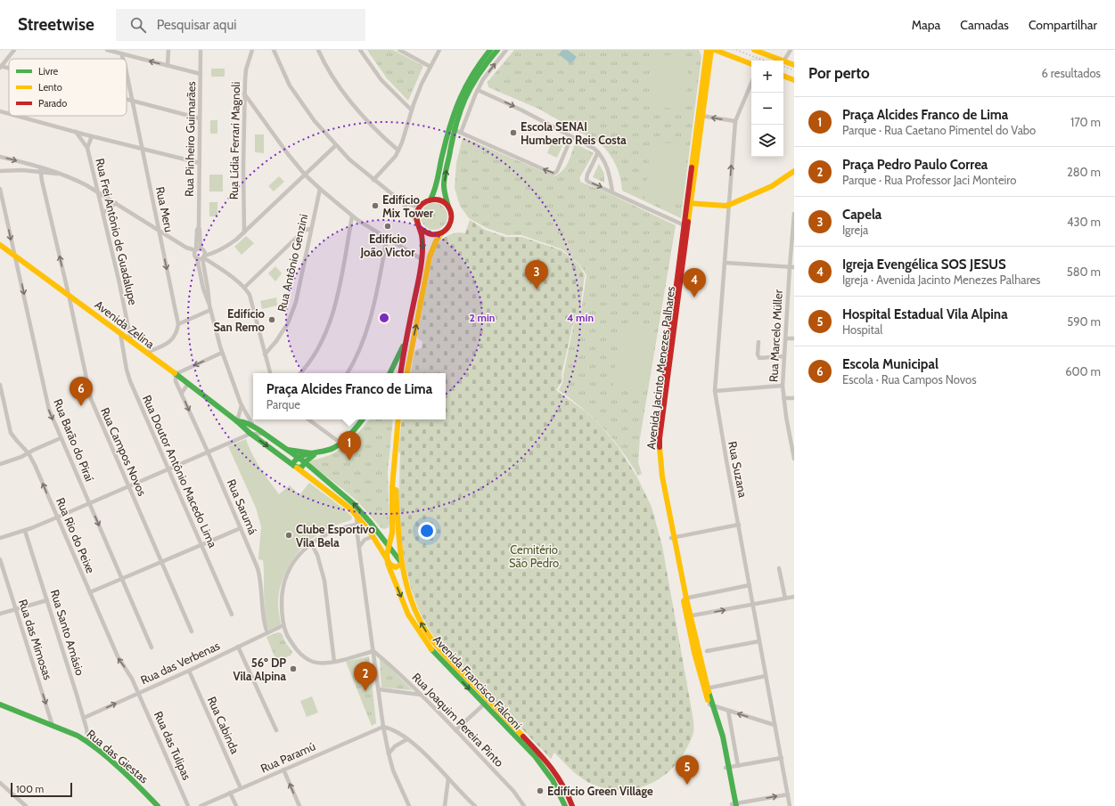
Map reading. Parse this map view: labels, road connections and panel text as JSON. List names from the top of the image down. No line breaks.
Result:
{"streets":{"main road":["Avenida Zelina","Avenida Jacinto Menezes Palhares","Avenida Francisco Falconi","Rua das Giestas"],"street":["Rua Pinheiro Guimarães","Rua Lídia Ferrari Magnoli","Rua Meru","Rua Frei Antônio de Guadalupe","Rua Antônio Genzini","Rua Marcelo Müller","Rua Barão do Piraí","Rua Campos Novos","Rua Suzana","Rua Doutor Antônio Macedo Lima","Rua Sarumá","Rua Rio do Peixe","Rua Santo Amásio","Rua das Mimosas","Rua das Verbenas","Rua Joaquim Pereira Pinto","Rua Cabinda","Rua das Tulipas","Rua Paramú"]},"crossings":[["Rua Frei Antônio de Guadalupe","Avenida Zelina"],["Avenida Zelina","Rua Barão do Piraí"],["Avenida Zelina","Rua Campos Novos"],["Avenida Zelina","Rua Doutor Antônio Macedo Lima"],["Avenida Zelina","Rua Sarumá"],["Rua Sarumá","Rua das Verbenas"],["Rua Rio do Peixe","Rua das Verbenas"],["Rua Rio do Peixe","Rua das Tulipas"],["Rua Santo Amásio","Rua das Verbenas"],["Rua Santo Amásio","Rua das Giestas"],["Rua das Mimosas","Rua das Giestas"],["Rua das Verbenas","Rua Cabinda"],["Rua das Verbenas","Rua das Tulipas"],["Rua Cabinda","Rua Paramú"]],"one_way":["Rua Meru","Rua Barão do Piraí","Rua Rio do Peixe","Rua das Mimosas"],"parks":["Cemitério São Pedro"],"places":["Escola SENAI Humberto Reis Costa","Edifício Mix Tower","Edifício João Victor","Edifício San Remo","Clube Esportivo Vila Bela","56º DP Vila Alpina","Edifício Green Village"],"legend":["Livre","Lento","Parado"],"scale_bar":"100 m","page":{"header":"Streetwise","search":"Pesquisar aqui","nav":["Mapa","Camadas","Compartilhar"],"heading":["Por perto","6 resultados"],"map_buttons":["+","−"],"list":[{"mark":"1","name":"Praça Alcides Franco de Lima","note":"Parque · Rua Caetano Pimentel do Vabo","value":"170 m"},{"mark":"2","name":"Praça Pedro Paulo Correa","note":"Parque · Rua Professor Jaci Monteiro","value":"280 m"},{"mark":"3","name":"Capela","note":"Igreja","value":"430 m"},{"mark":"4","name":"Igreja Evengélica SOS JESUS","note":"Igreja · Avenida Jacinto Menezes Palhares","value":"580 m"},{"mark":"5","name":"Hospital Estadual Vila Alpina","note":"Hospital","value":"590 m"},{"mark":"6","name":"Escola Municipal","note":"Escola · Rua Campos Novos","value":"600 m"}],"pins":["3","4","6","1","2","5"],"popup":["Praça Alcides Franco de Lima","Parque"],"scale":"100 m"},"rings":["2 min","4 min"]}
